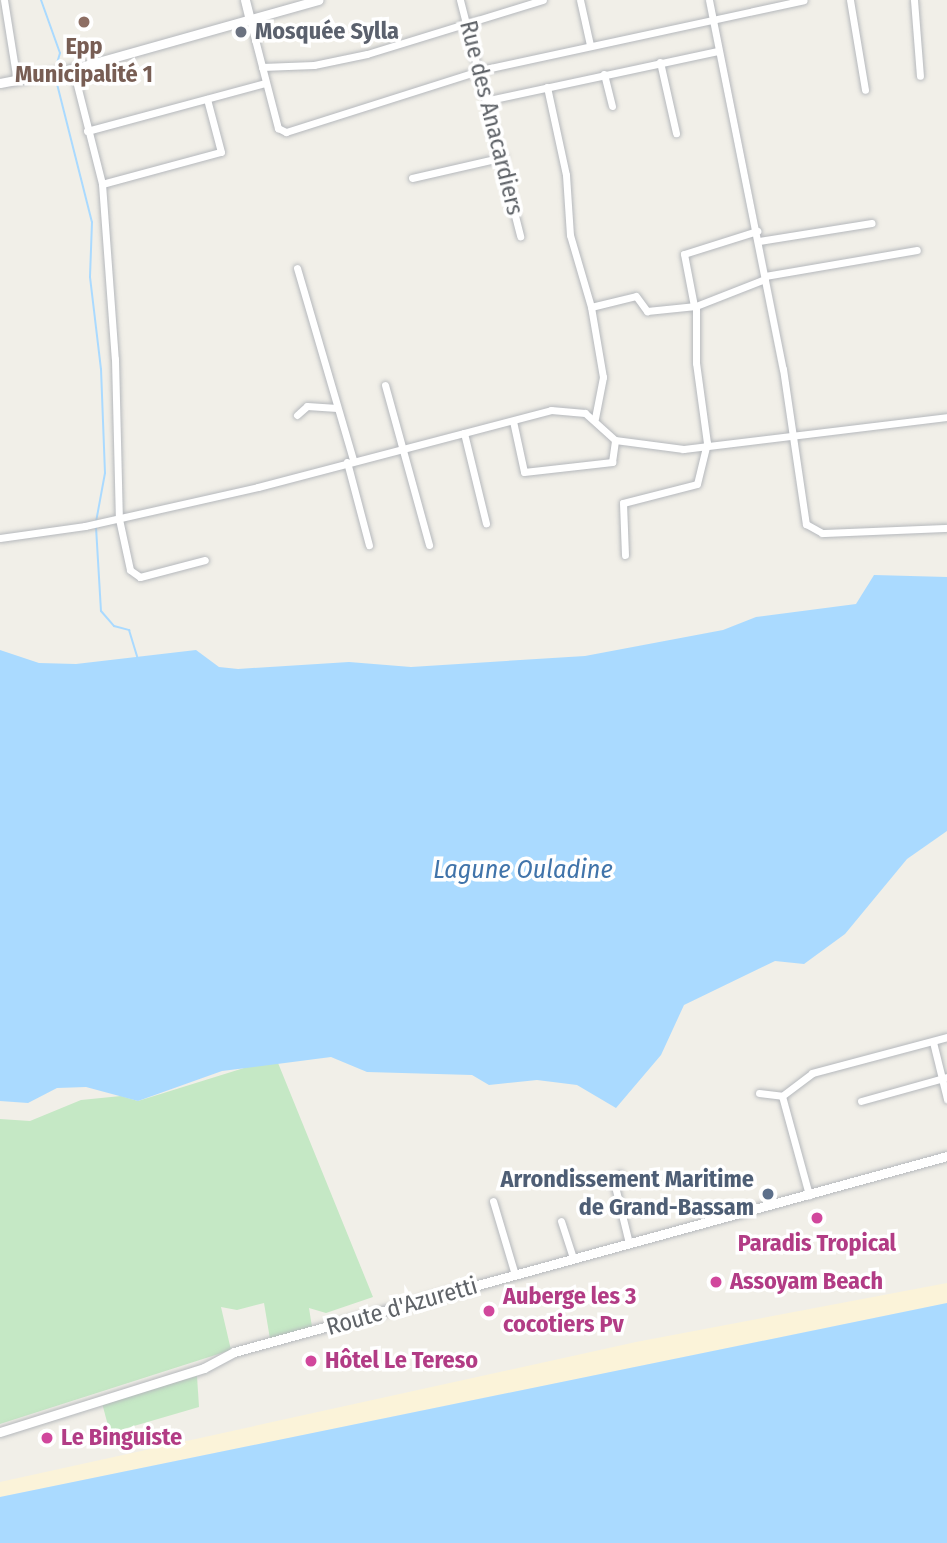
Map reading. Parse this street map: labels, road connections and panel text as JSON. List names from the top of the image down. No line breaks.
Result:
{"streets":{"street":["Rue des Anacardiers","Route d'Azuretti"]},"water":["Lagune Ouladine"],"places":["Epp Municipalité 1","Mosquée Sylla","Arrondissement Maritime de Grand-Bassam","Paradis Tropical","Assoyam Beach","Auberge les 3 cocotiers Pv","Hôtel Le Tereso","Le Binguiste"]}
